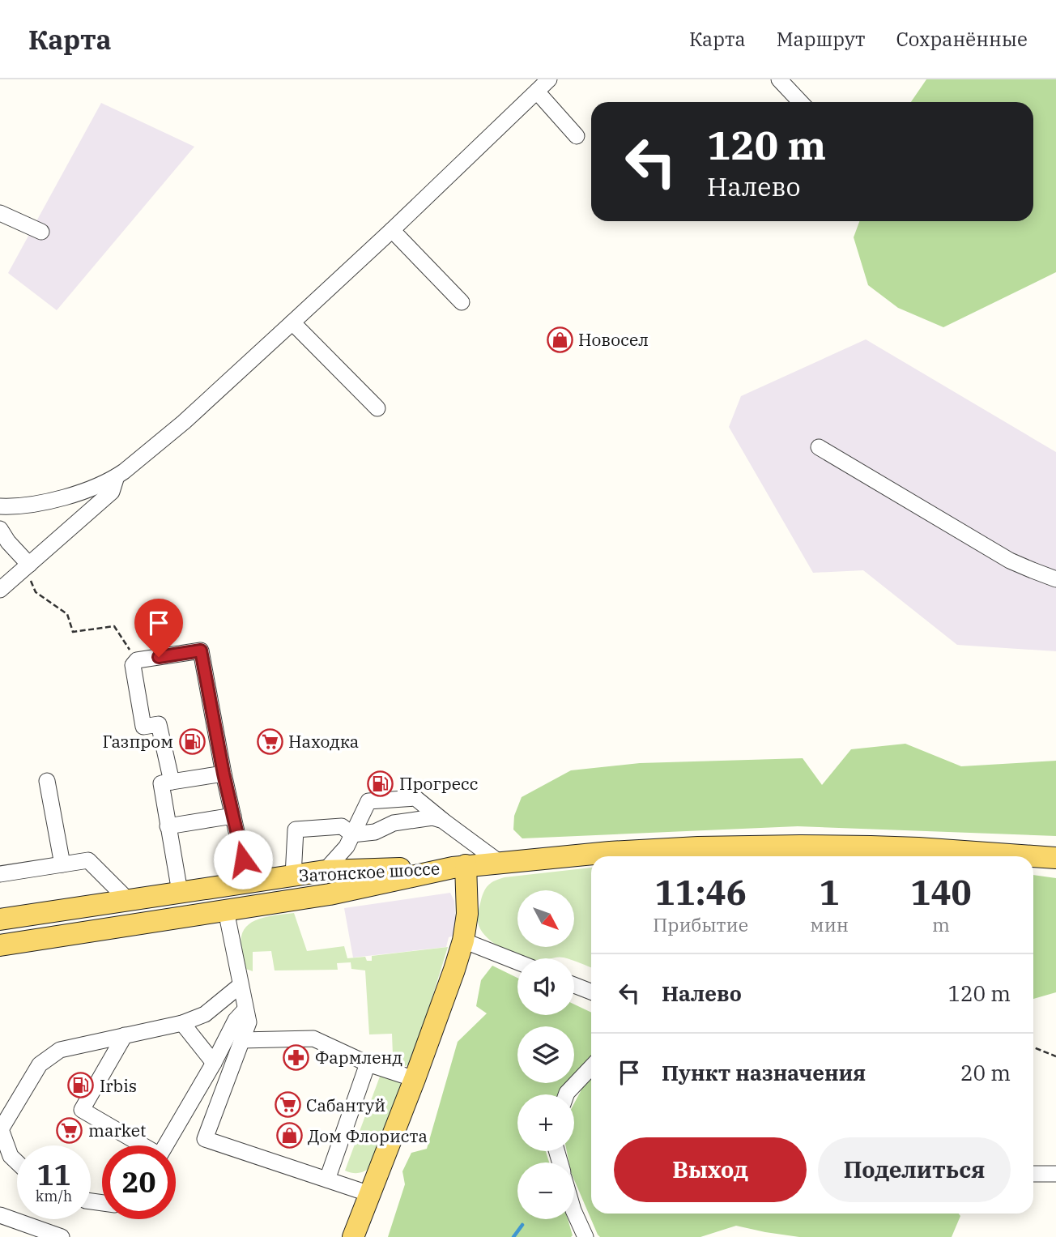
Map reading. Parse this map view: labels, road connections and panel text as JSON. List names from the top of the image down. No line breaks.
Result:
{"streets":{"main road":["Затонское шоссе"]},"places":{"shop":["Новосел","Дом Флориста"],"fuel station":["Газпром","Прогресс","Irbis"],"supermarket":["Находка","Сабантуй","market"],"pharmacy":["Фармленд"]},"north":"bottom right","page":{"header":"Карта","nav":["Карта","Маршрут","Сохранённые"],"turn":["120 m","Налево"],"eta":["11:46","Прибытие","1","мин","140","m"],"map_buttons":["+","−"],"list":[{"name":"Налево","value":"120 m"},{"name":"Пункт назначения","value":"20 m"}],"buttons":["Выход","Поделиться"],"speed":"11 km/h","limit":"20"}}
